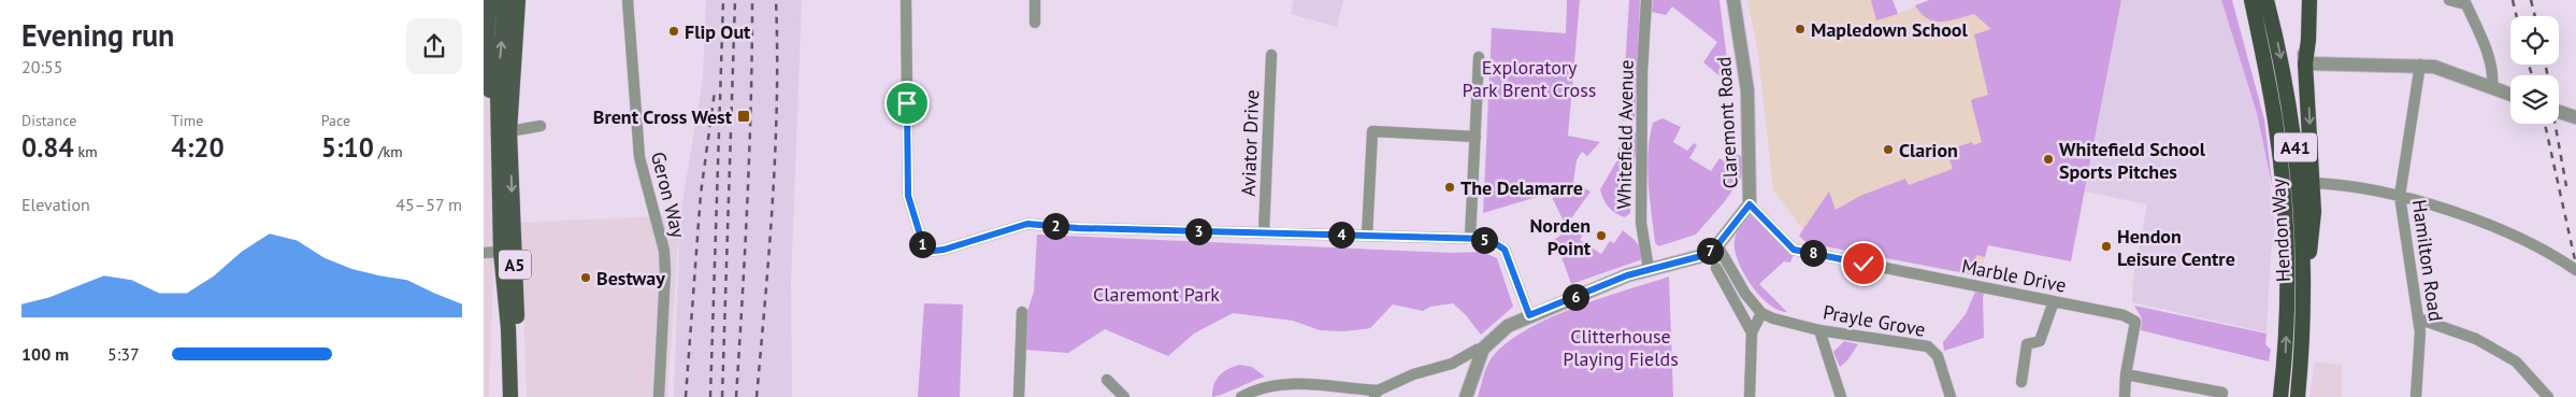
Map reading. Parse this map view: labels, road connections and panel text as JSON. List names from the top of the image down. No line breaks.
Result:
{"streets":{"highway":["A41","Hendon Way"],"main road":["A5"],"street":["Claremont Road","Whitefield Avenue","Aviator Drive","Geron Way","Hamilton Road","Marble Drive","Prayle Grove"]},"crossings":[["Claremont Road","Whitefield Avenue"],["Claremont Road","Marble Drive"],["A41","Hendon Way"]],"parks":["Exploratory Park Brent Cross","Claremont Park","Clitterhouse Playing Fields"],"places":{"other":["Mapledown School","Flip Out","Clarion","Whitefield School Sports Pitches","The Delamarre","Norden Point","Hendon Leisure Centre","Bestway"],"transit":["Brent Cross West"]},"page":{"heading":["Evening run","20:55"],"stats":[["Distance","0.84 km"],["Time","4:20"],["Pace","5:10 /km"]],"chart":["Elevation","45–57 m"],"pins":["2","3","4","5","1","7","8","6"],"list":[{"name":"100 m","note":"5:37"}]}}
